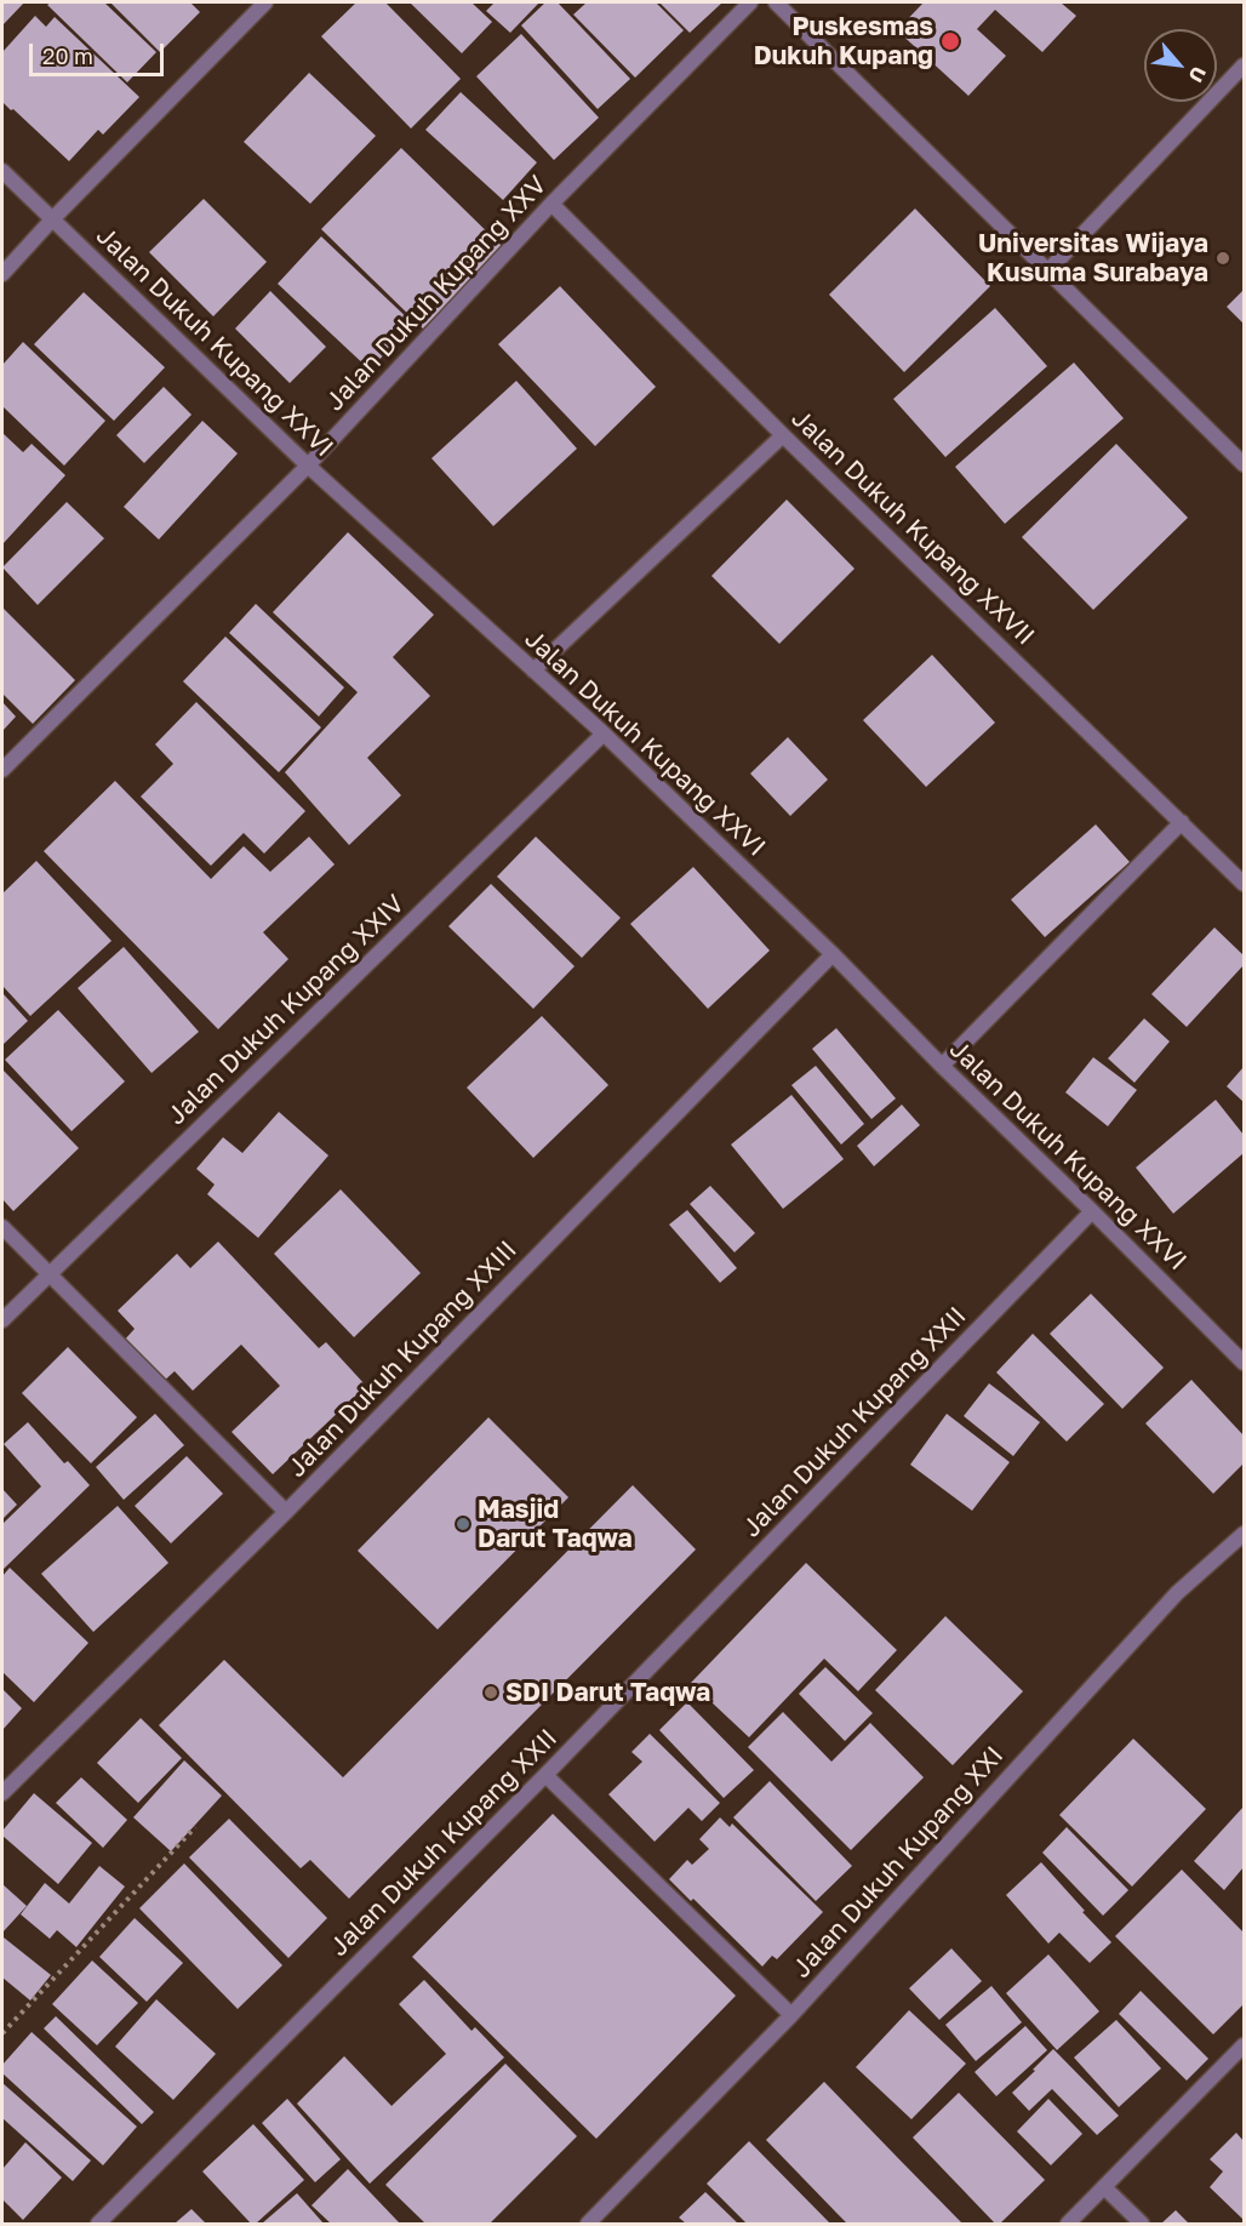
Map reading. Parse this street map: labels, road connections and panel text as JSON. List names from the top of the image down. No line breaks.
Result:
{"streets":{"street":["Jalan Dukuh Kupang XXV","Jalan Dukuh Kupang XXVI","Jalan Dukuh Kupang XXVII","Jalan Dukuh Kupang XXIV","Jalan Dukuh Kupang XXIII","Jalan Dukuh Kupang XXII","Jalan Dukuh Kupang XXI"]},"crossings":[["Jalan Dukuh Kupang XXV","Jalan Dukuh Kupang XXVI"],["Jalan Dukuh Kupang XXV","Jalan Dukuh Kupang XXVII"],["Jalan Dukuh Kupang XXVI","Jalan Dukuh Kupang XXIV"],["Jalan Dukuh Kupang XXVI","Jalan Dukuh Kupang XXIII"],["Jalan Dukuh Kupang XXVI","Jalan Dukuh Kupang XXII"]],"places":["Puskesmas Dukuh Kupang","Universitas Wijaya Kusuma Surabaya","Masjid Darut Taqwa","SDI Darut Taqwa"],"scale_bar":"20 m","north":"bottom right"}
